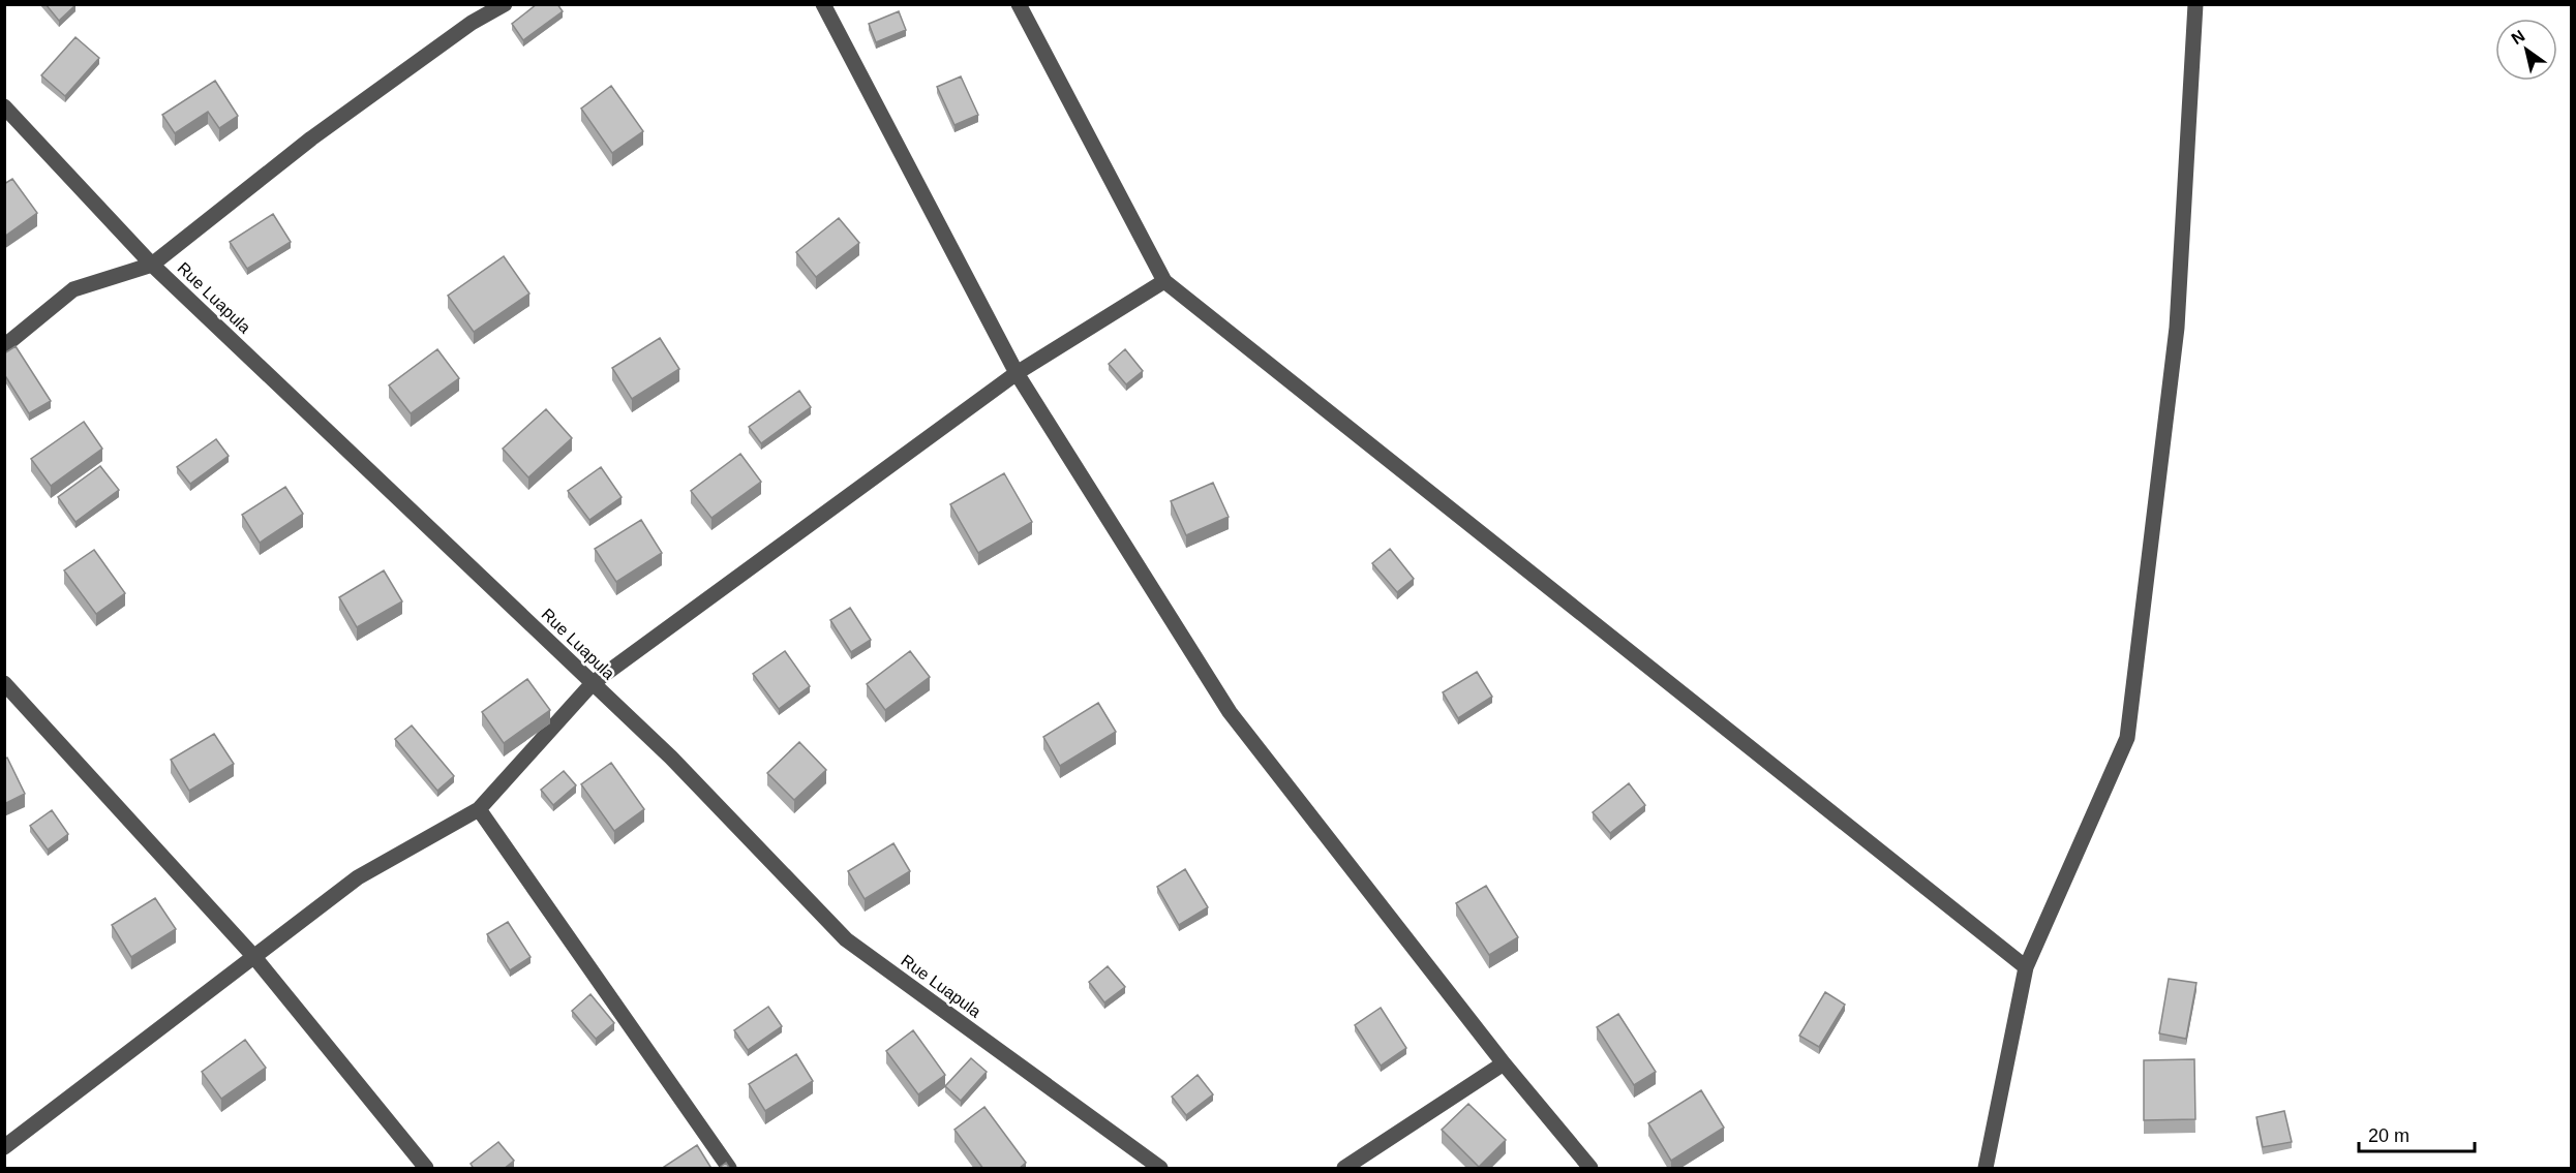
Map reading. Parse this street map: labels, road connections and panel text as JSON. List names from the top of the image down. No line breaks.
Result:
{"streets":{"street":["Rue Luapula"]},"scale_bar":"20 m","north":"top left"}
